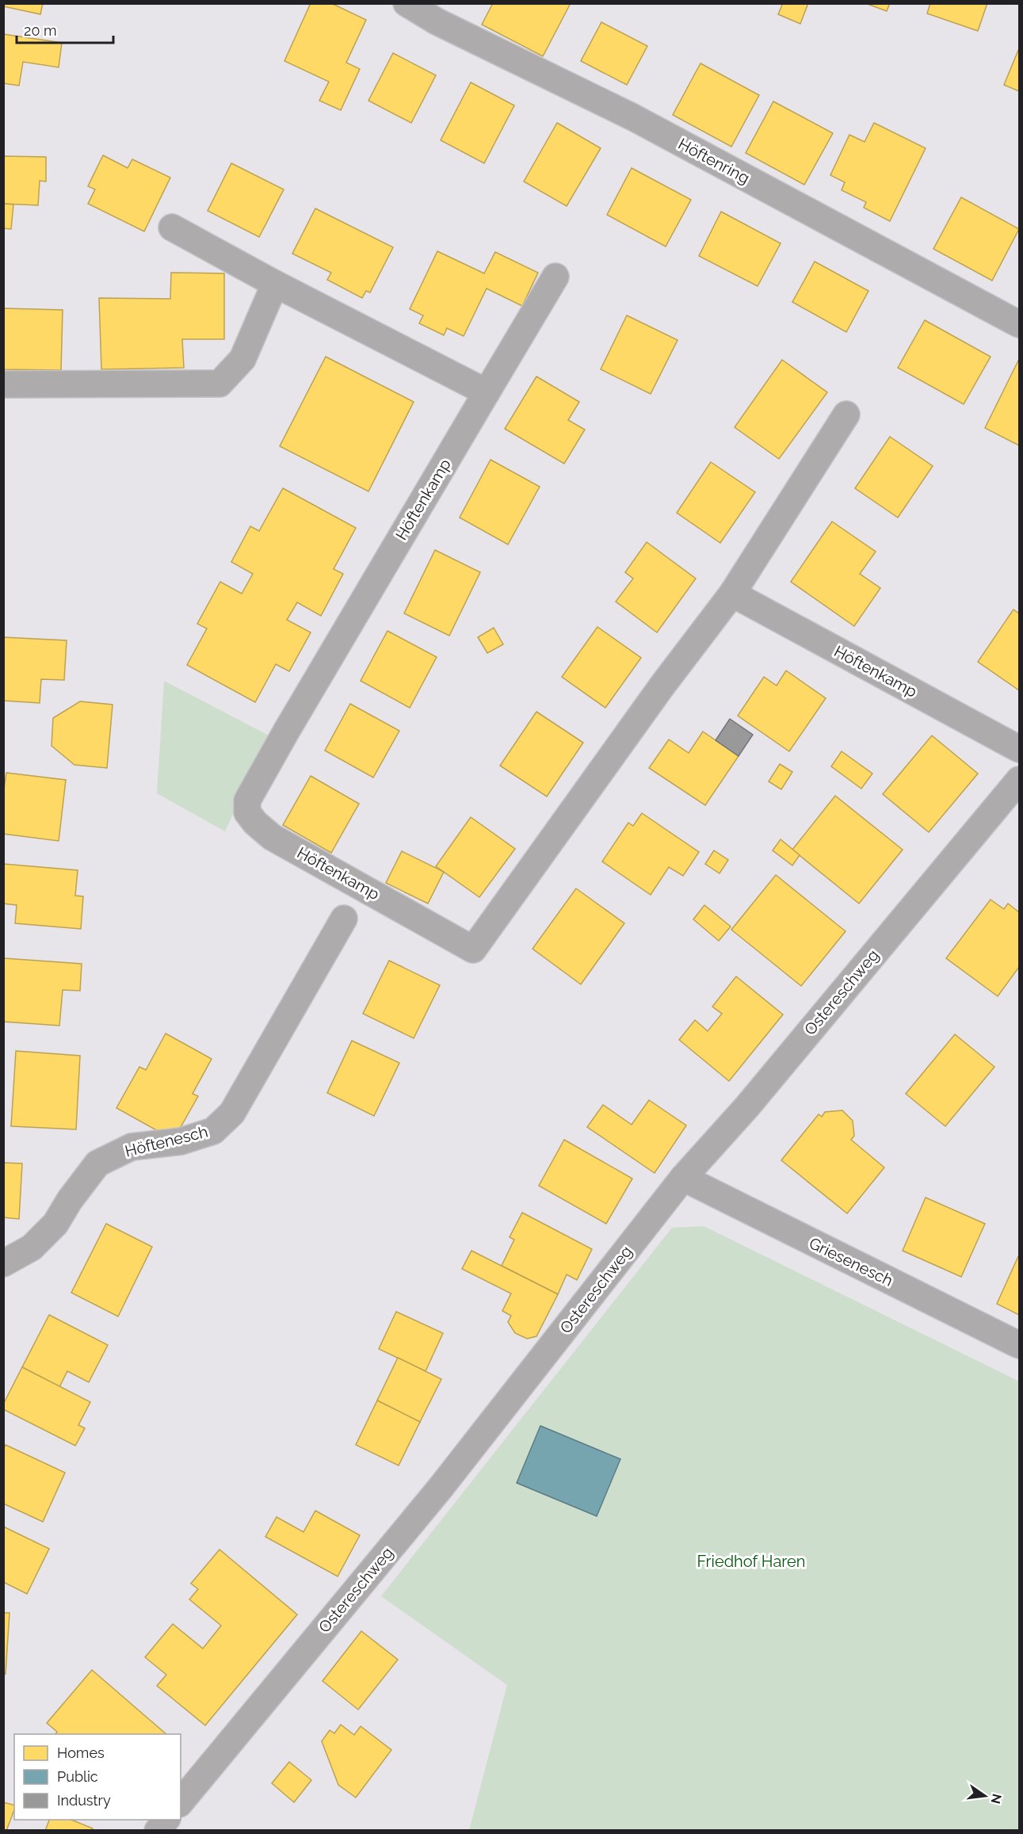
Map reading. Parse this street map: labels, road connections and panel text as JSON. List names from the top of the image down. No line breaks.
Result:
{"streets":{"street":["Höftenring","Höftenkamp","Ostereschweg","Höftenesch","Griesenesch"]},"crossings":[["Ostereschweg","Griesenesch"]],"parks":["Friedhof Haren"],"legend":["Homes","Public","Industry"],"scale_bar":"20 m","north":"right"}
